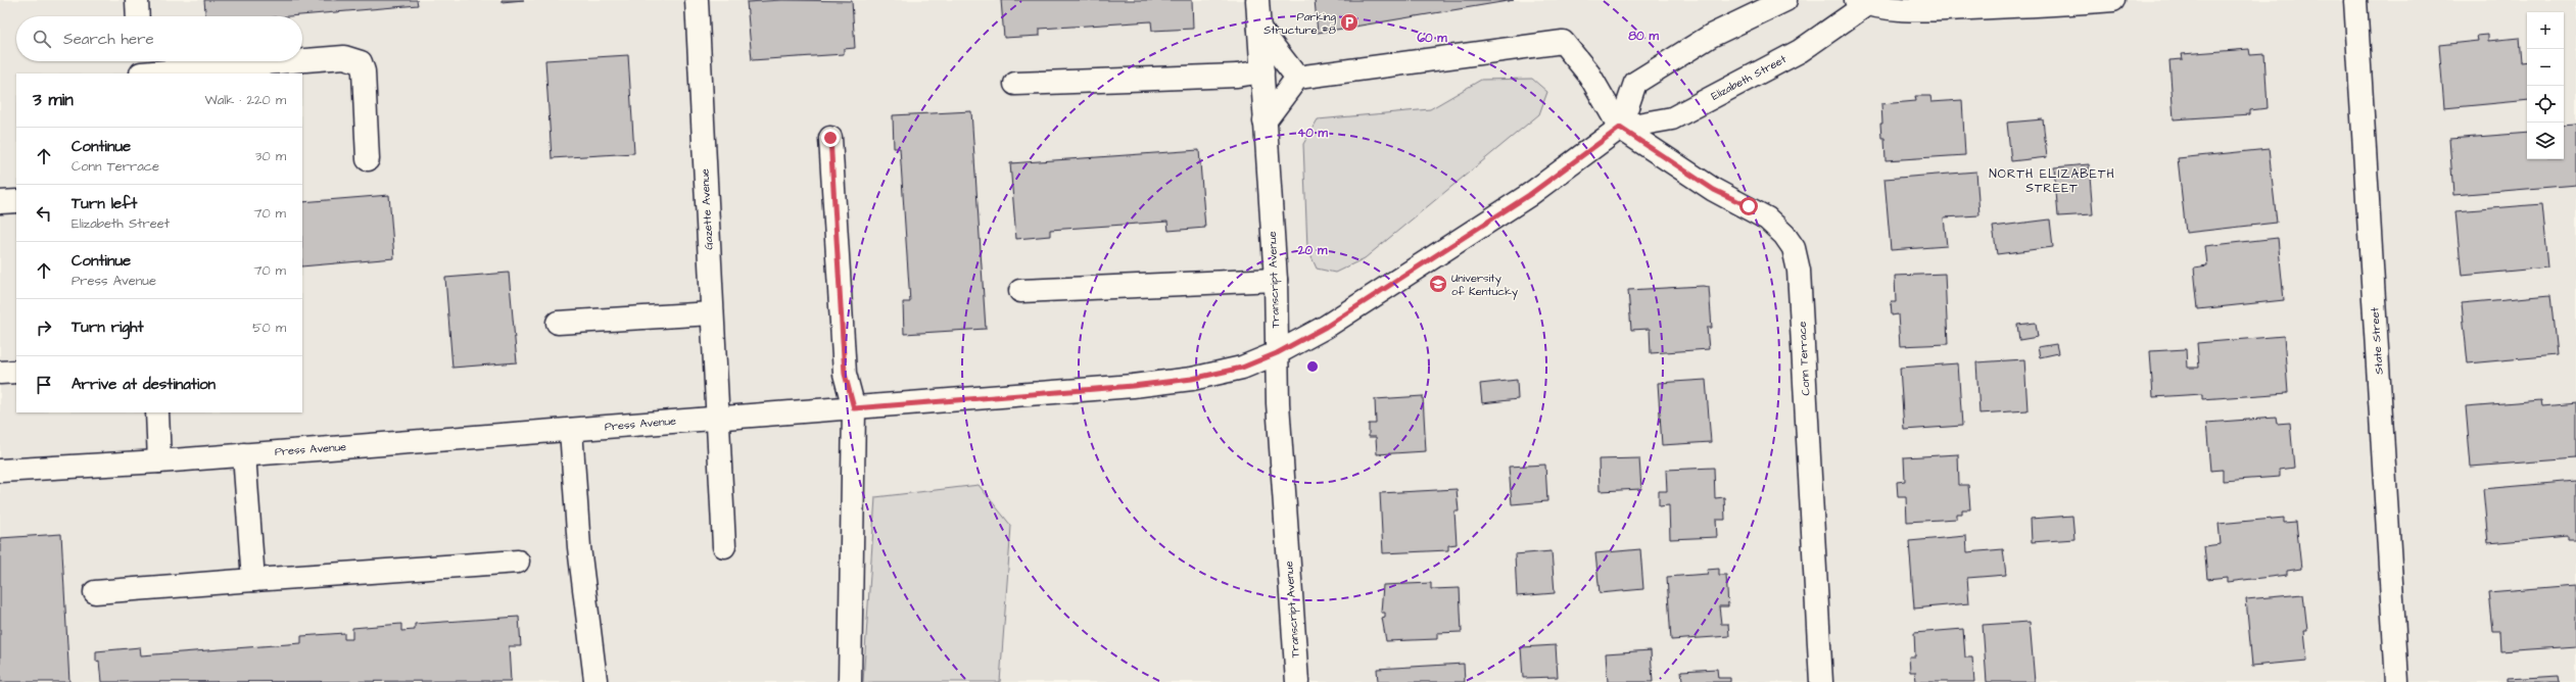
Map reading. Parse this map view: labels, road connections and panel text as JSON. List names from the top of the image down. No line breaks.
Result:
{"streets":{"street":["Elizabeth Street","Gazette Avenue","Transcript Avenue","State Street","Conn Terrace","Press Avenue"]},"crossings":[["Elizabeth Street","Transcript Avenue"],["Elizabeth Street","Conn Terrace"],["Elizabeth Street","Press Avenue"],["Gazette Avenue","Press Avenue"],["Transcript Avenue","Press Avenue"]],"districts":["NORTH ELIZABETH STREET"],"places":{"parking":["Parking Structure #8"],"school or university":["University of Kentucky"]},"page":{"map_buttons":["+","−"],"search":"Search here","heading":["3 min","Walk · 220 m"],"list":[["Continue","Conn Terrace","30 m"],["Turn left","Elizabeth Street","70 m"],["Continue","Press Avenue","70 m"],["Turn right","50 m"],"Arrive at destination"]},"rings":["80 m","60 m","40 m","20 m"]}
